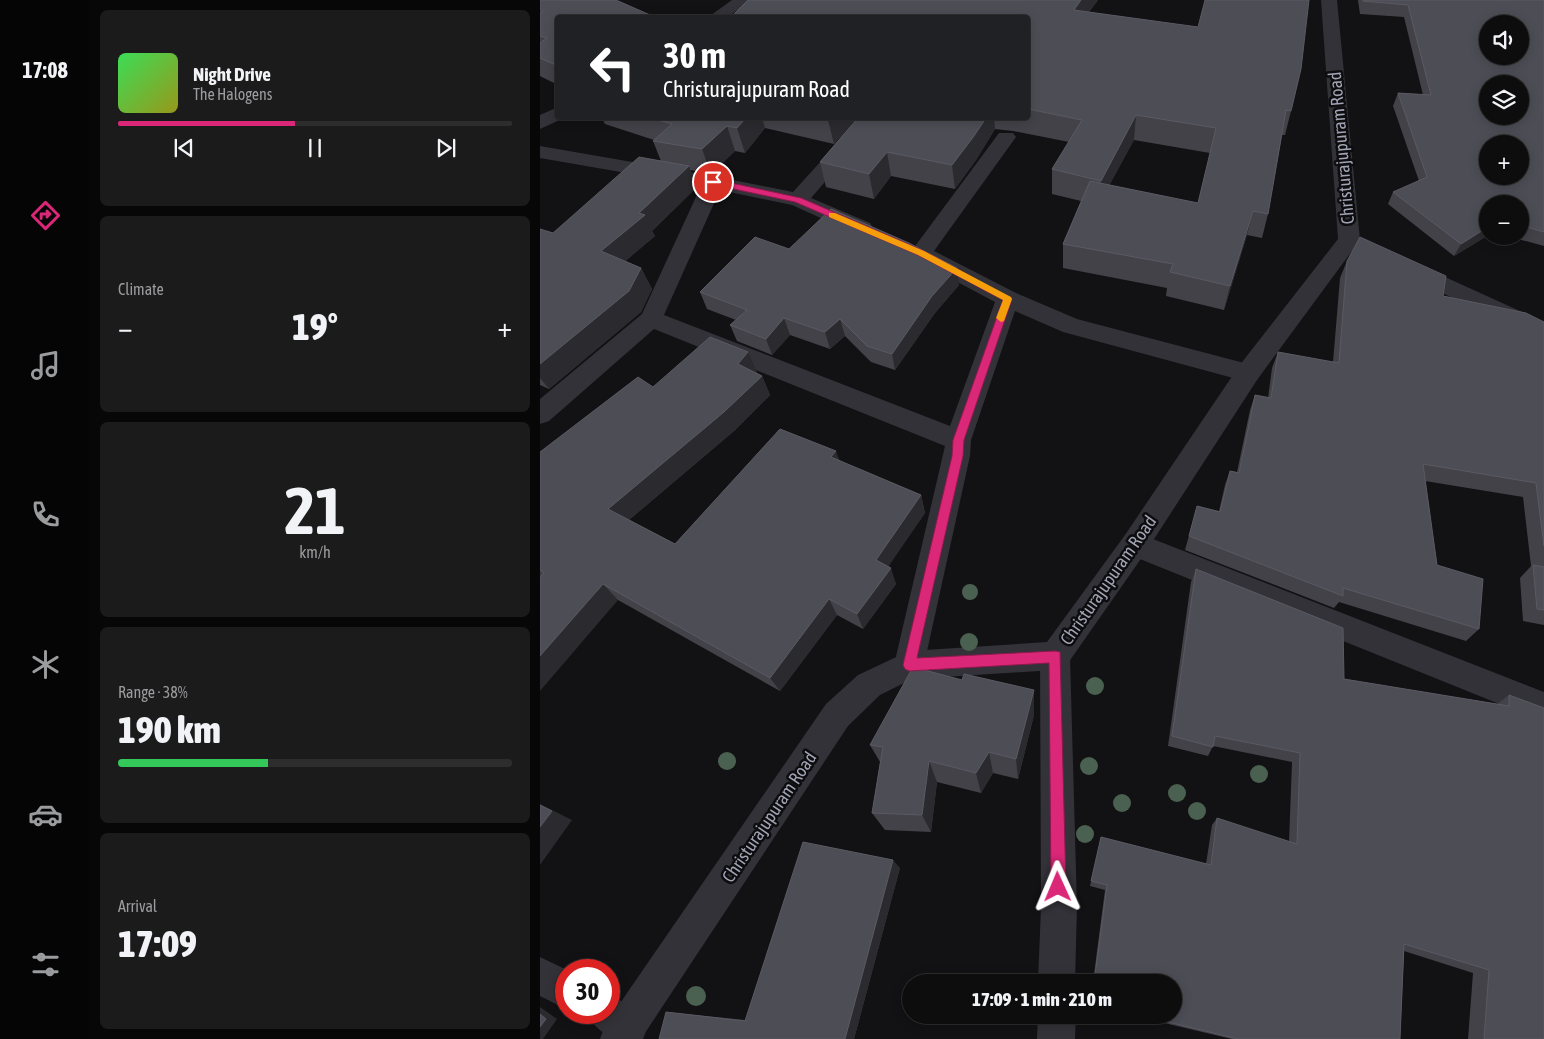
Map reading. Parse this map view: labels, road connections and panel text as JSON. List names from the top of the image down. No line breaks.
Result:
{"streets":{"street":["Christurajupuram Road"]},"page":{"tabs":"17:08","map_buttons":["+","−"],"turn":["30 m","Christurajupuram Road"],"song":["Night Drive","The Halogens"],"tile":["Climate",["21","km/h"],["Range · 38%","190 km"],["Arrival","17:09"]],"heat":["−","19°","+"],"limit":"30","trip":"17:09 · 1 min · 210 m"}}
